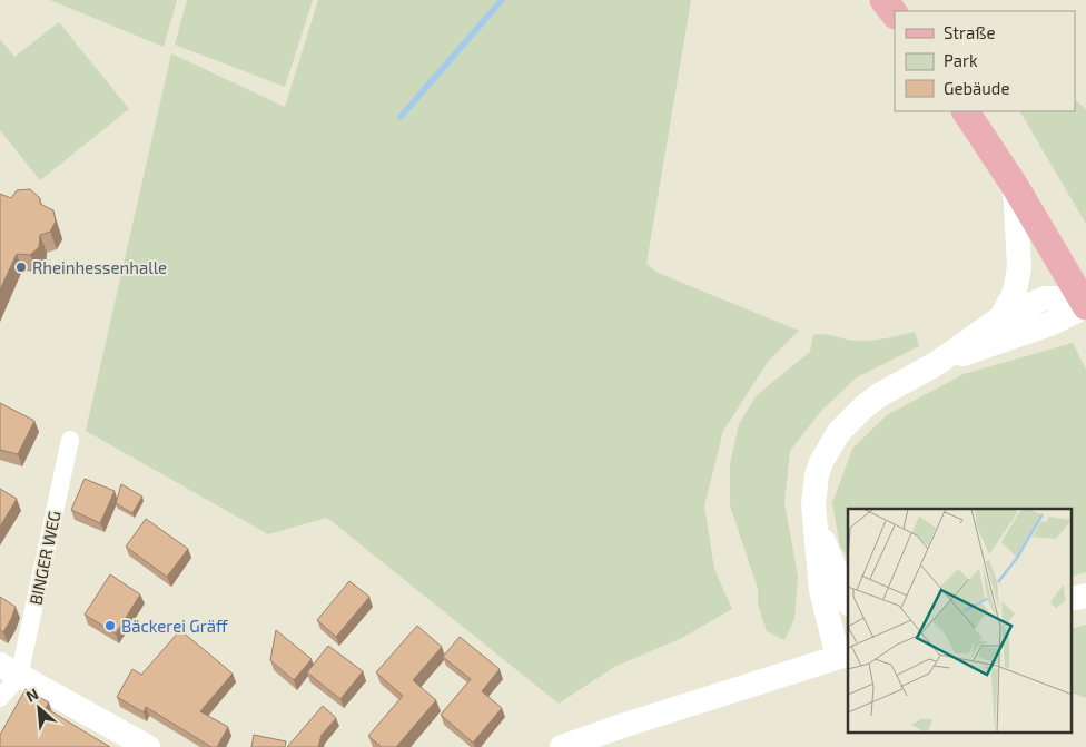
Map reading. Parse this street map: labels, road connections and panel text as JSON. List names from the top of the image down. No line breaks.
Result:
{"streets":{"street":["BINGER WEG"]},"places":["Rheinhessenhalle","Bäckerei Gräff"],"legend":["Straße","Park","Gebäude"],"north":"top left"}
